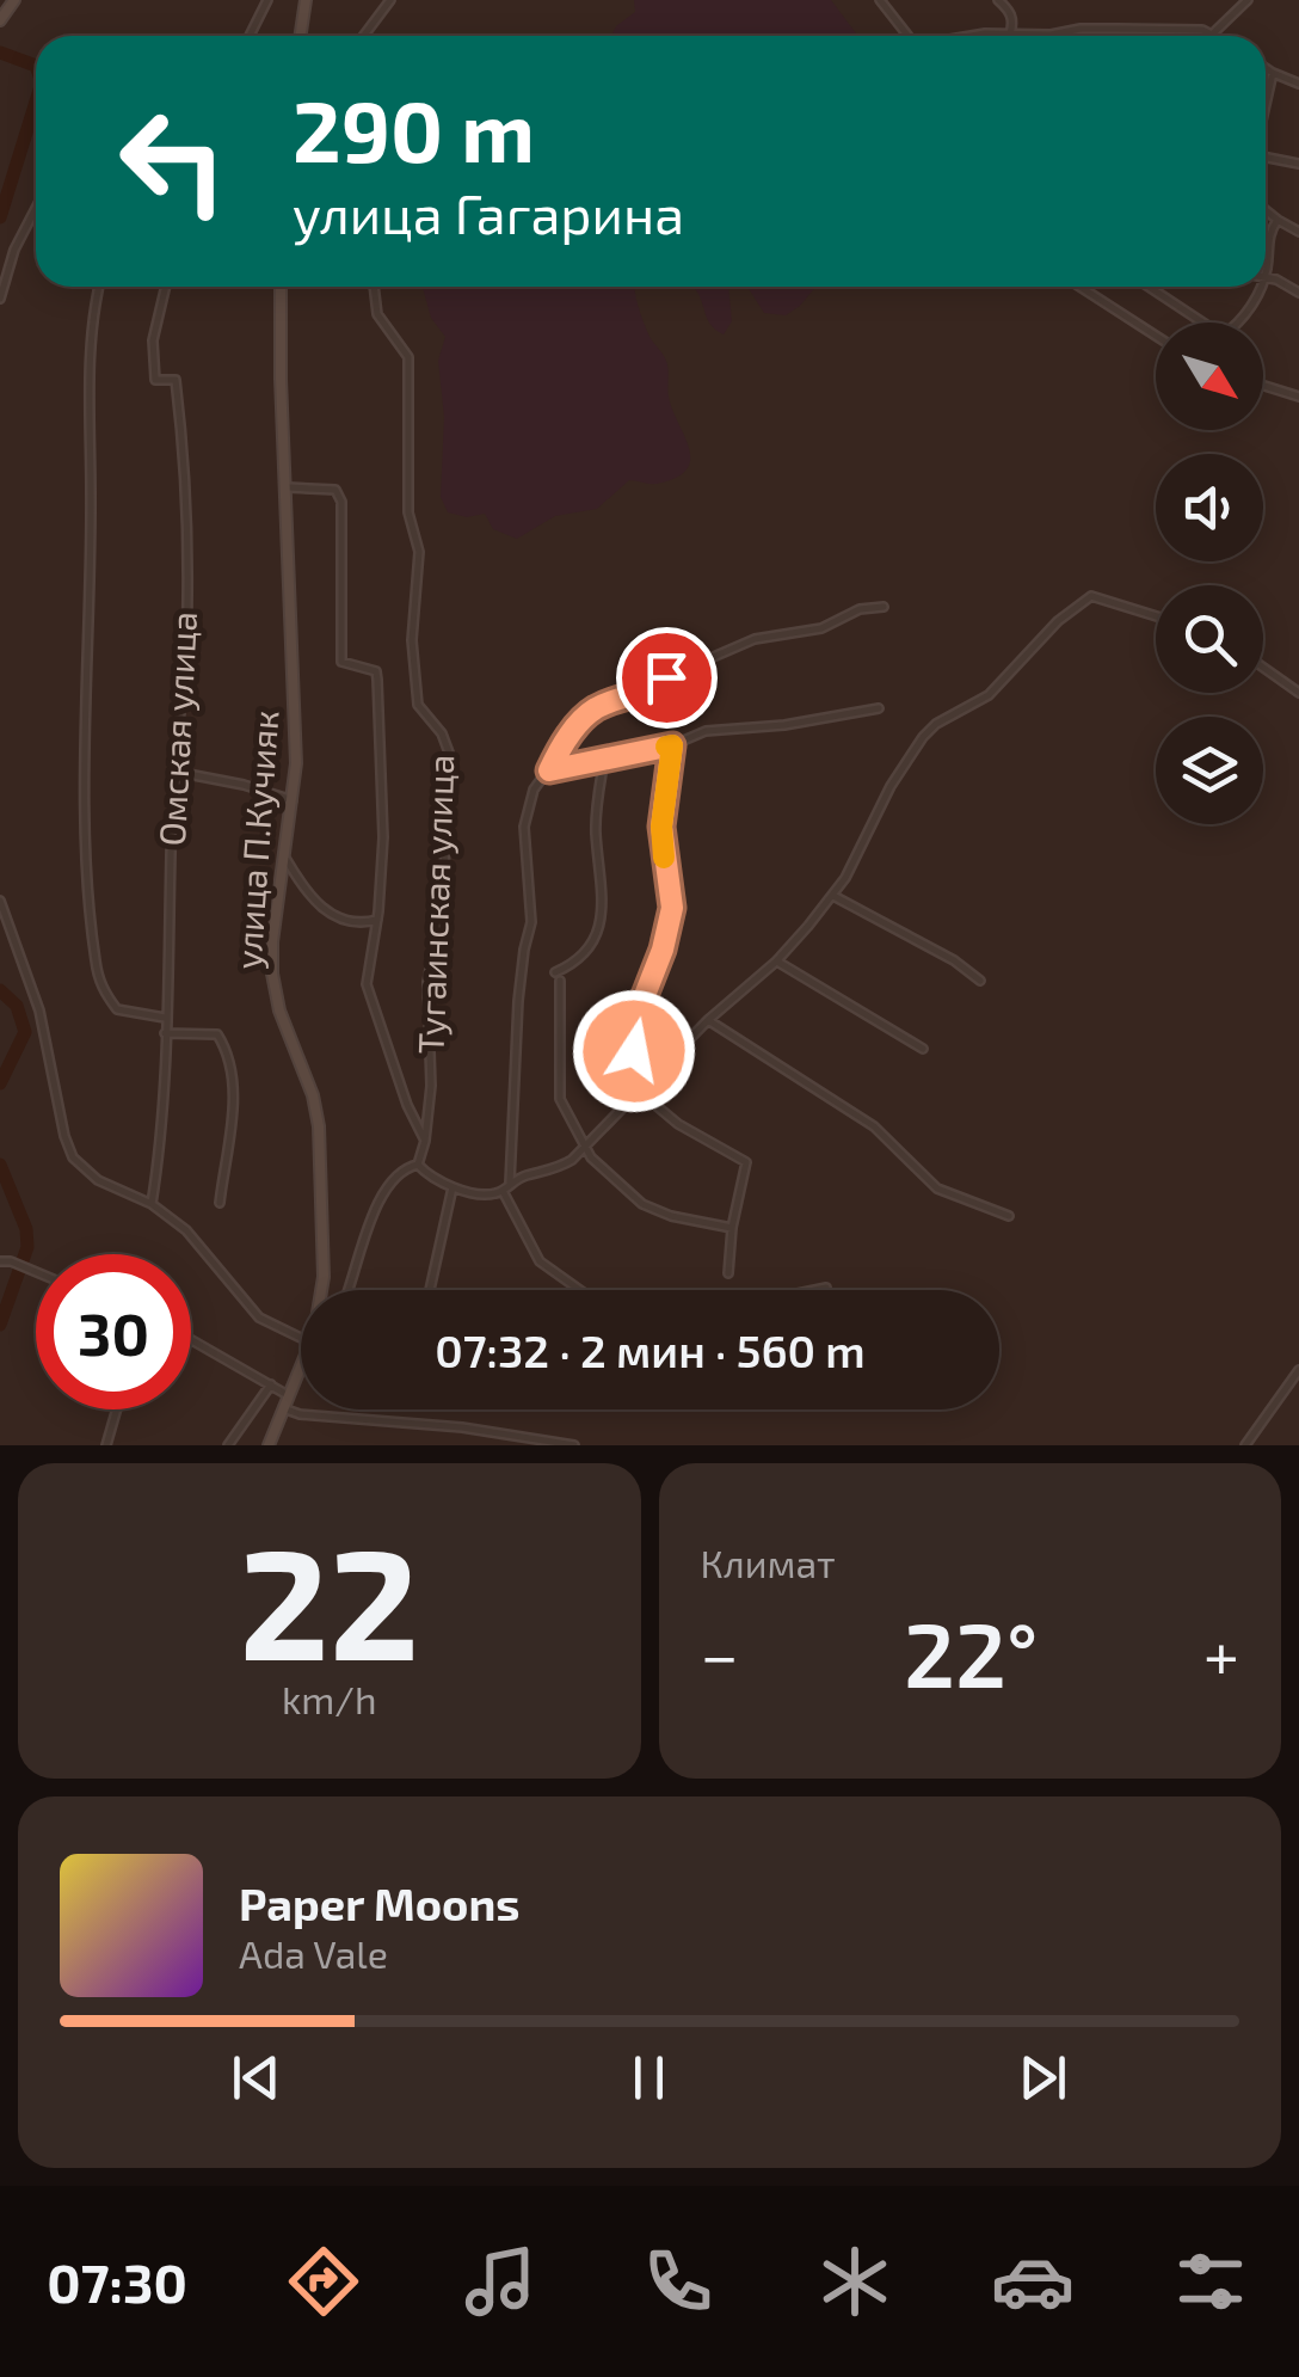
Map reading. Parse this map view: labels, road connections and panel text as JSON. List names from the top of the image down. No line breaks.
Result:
{"streets":{"street":["Омская улица","улица П.Кучияк","Тугаинская улица"]},"north":"bottom right","page":{"turn":["290 m","улица Гагарина"],"limit":"30","trip":"07:32 · 2 мин · 560 m","tile":[["22","km/h"],"Климат"],"heat":["−","22°","+"],"song":["Paper Moons","Ada Vale"],"tabs":"07:30"}}
